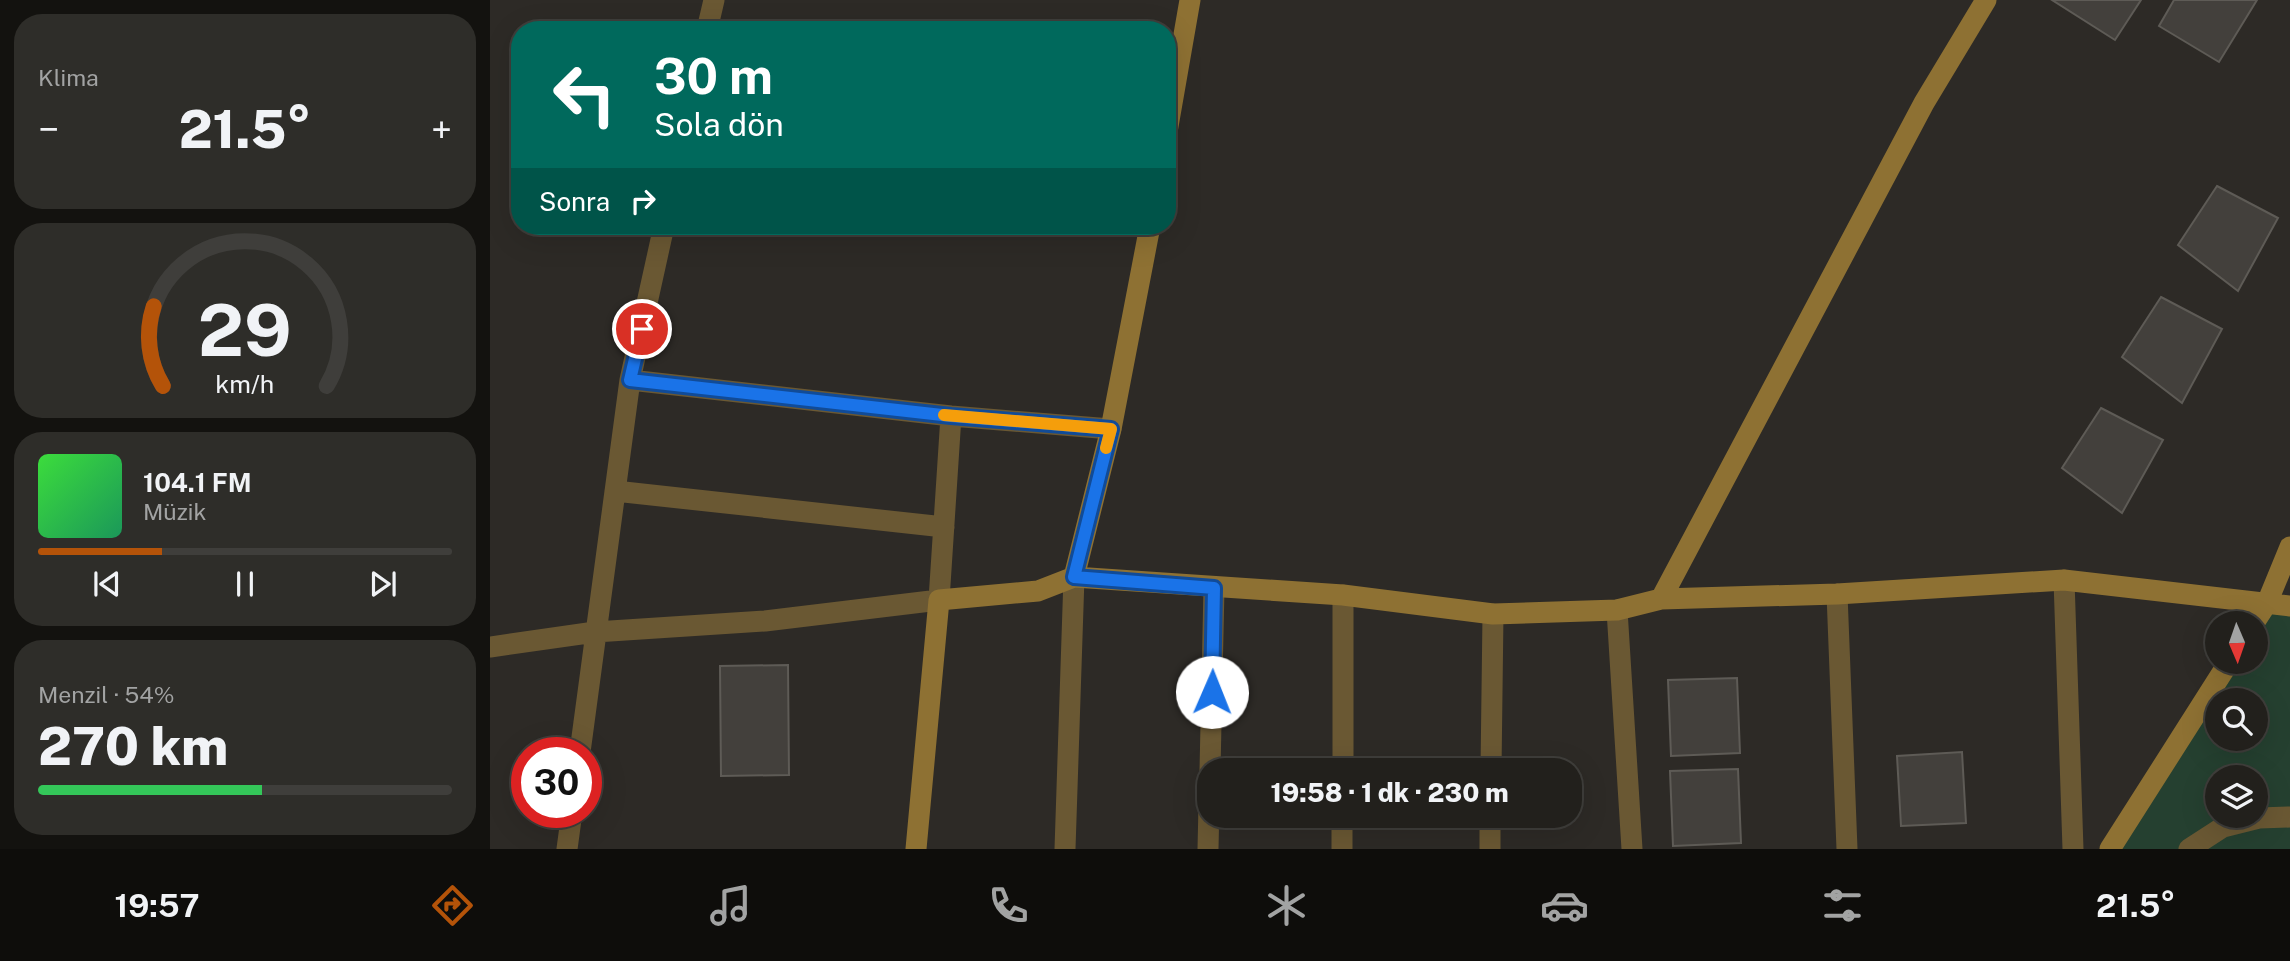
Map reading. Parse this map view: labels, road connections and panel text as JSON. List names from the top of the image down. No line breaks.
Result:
{"north":"bottom","page":{"tile":["Klima",["Menzil · 54%","270 km"]],"turn":["30 m","Sola dön"],"heat":["−","21.5°","+"],"then":"Sonra","song":["104.1 FM","Müzik"],"limit":"30","trip":"19:58 · 1 dk · 230 m","tabs":["19:57","21.5°"],"gauge":["29","km/h"]}}
